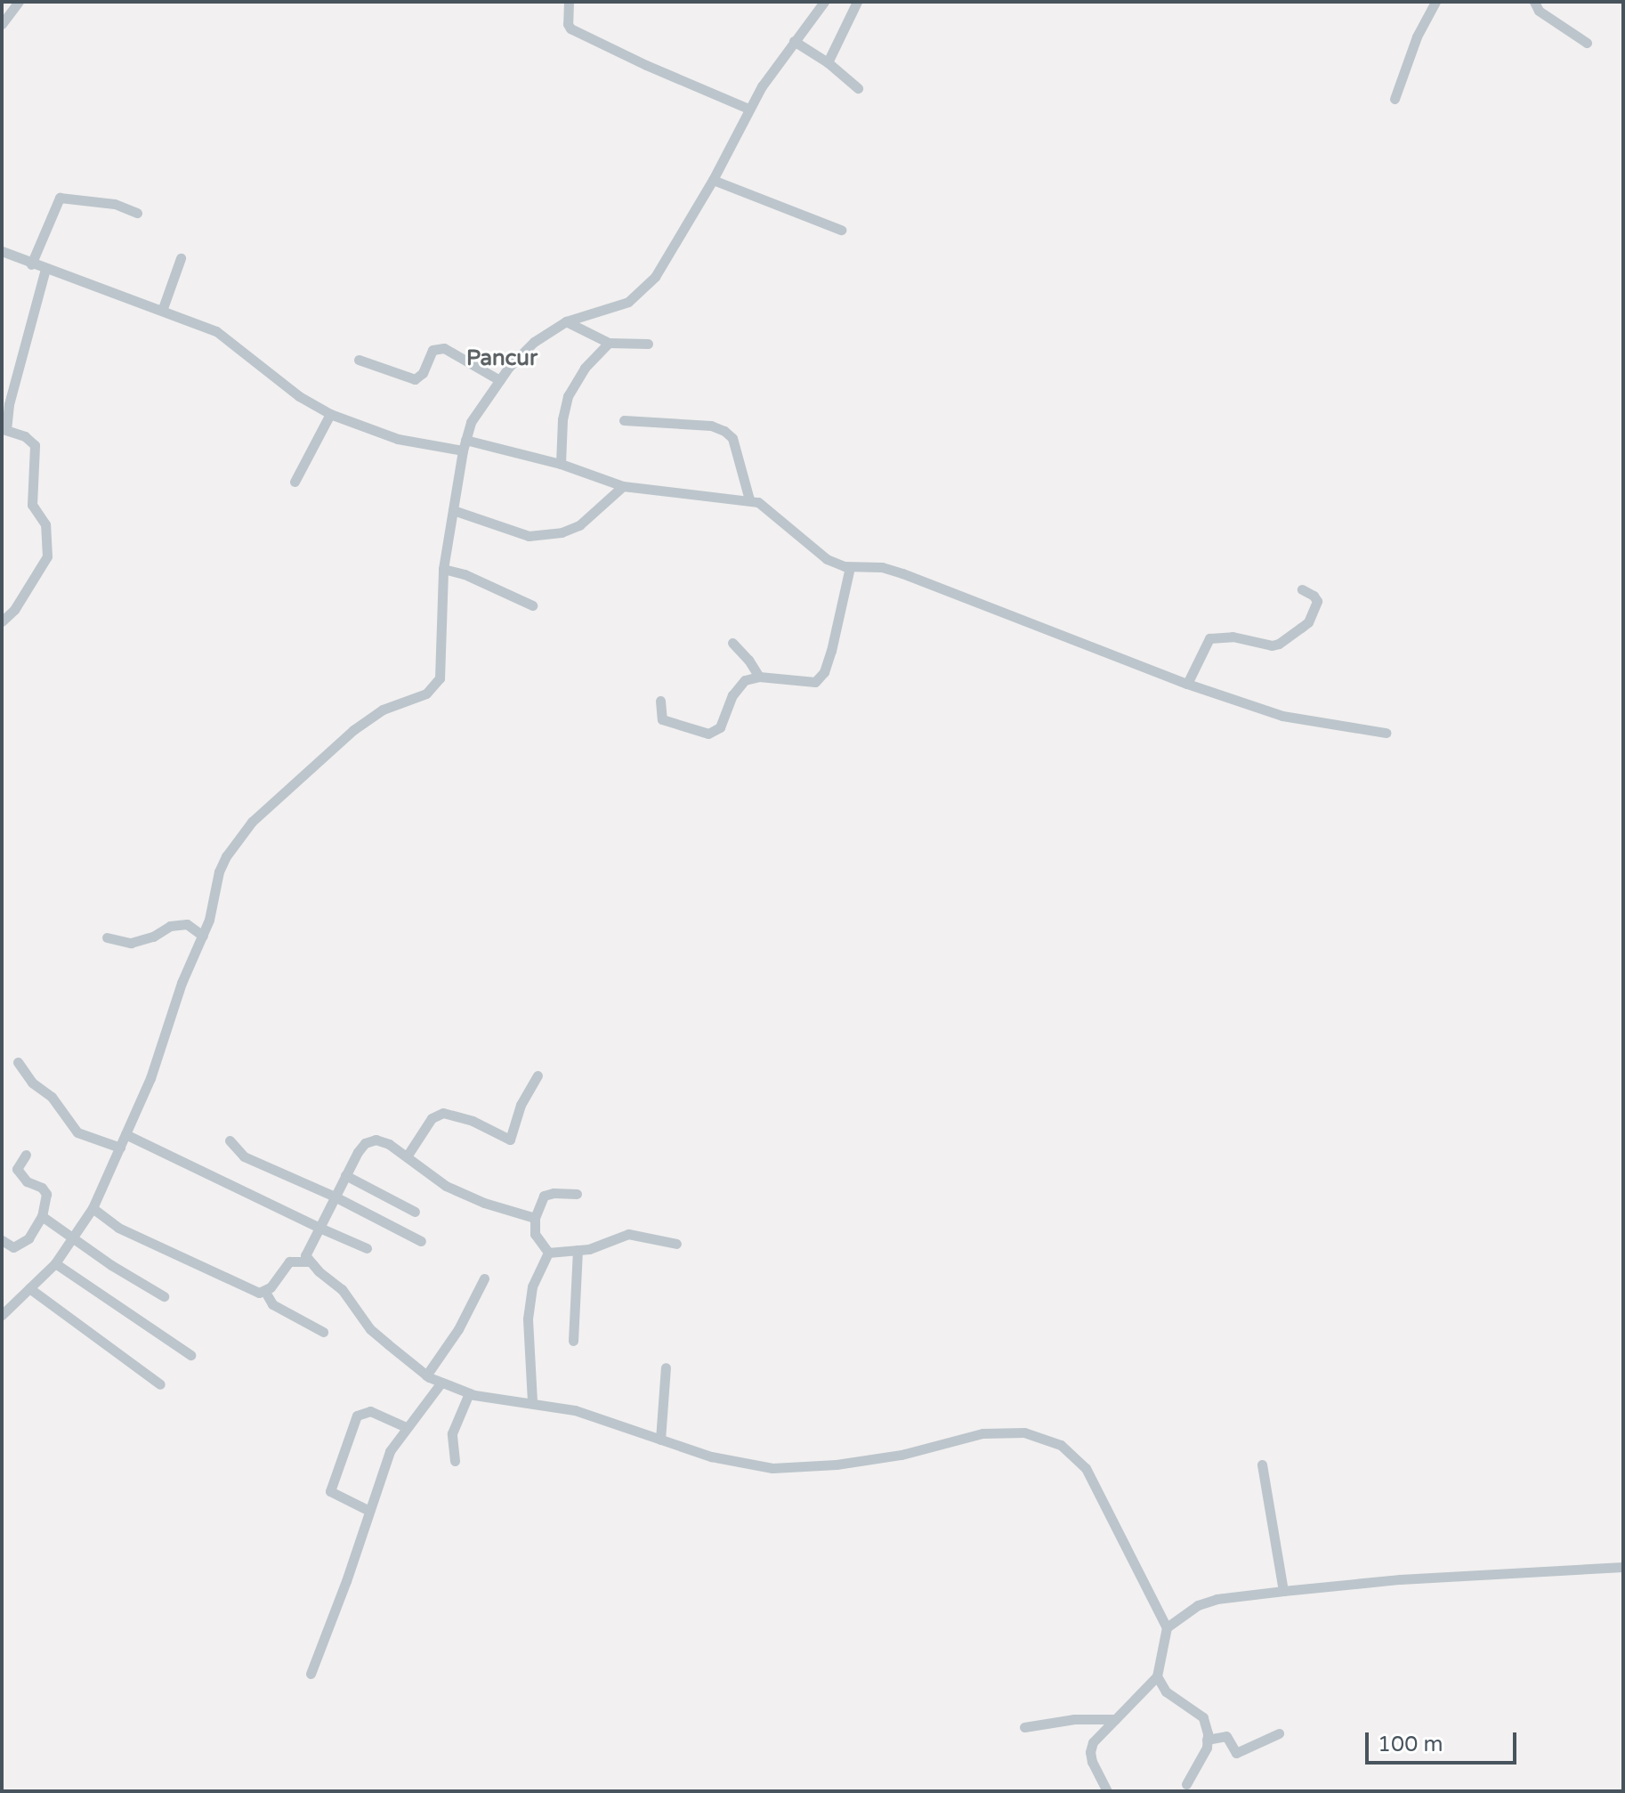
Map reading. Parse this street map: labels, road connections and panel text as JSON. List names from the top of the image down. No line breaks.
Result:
{"districts":["Pancur"],"scale_bar":"100 m"}
